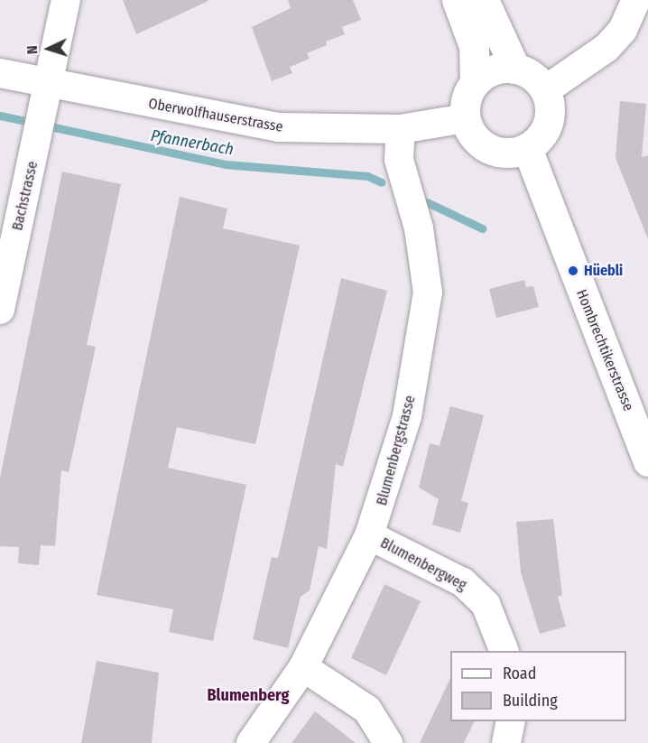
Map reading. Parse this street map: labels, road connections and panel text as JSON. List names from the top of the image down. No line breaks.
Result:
{"streets":{"main road":["Hombrechtikerstrasse"],"street":["Oberwolfhauserstrasse","Bachstrasse","Blumenbergstrasse","Blumenbergweg"]},"crossings":[["Oberwolfhauserstrasse","Bachstrasse"],["Oberwolfhauserstrasse","Hombrechtikerstrasse"],["Oberwolfhauserstrasse","Blumenbergstrasse"],["Blumenbergstrasse","Blumenbergweg"]],"districts":["Blumenberg"],"water":["Pfannerbach"],"places":["Hüebli"],"legend":["Road","Building"],"north":"left"}
